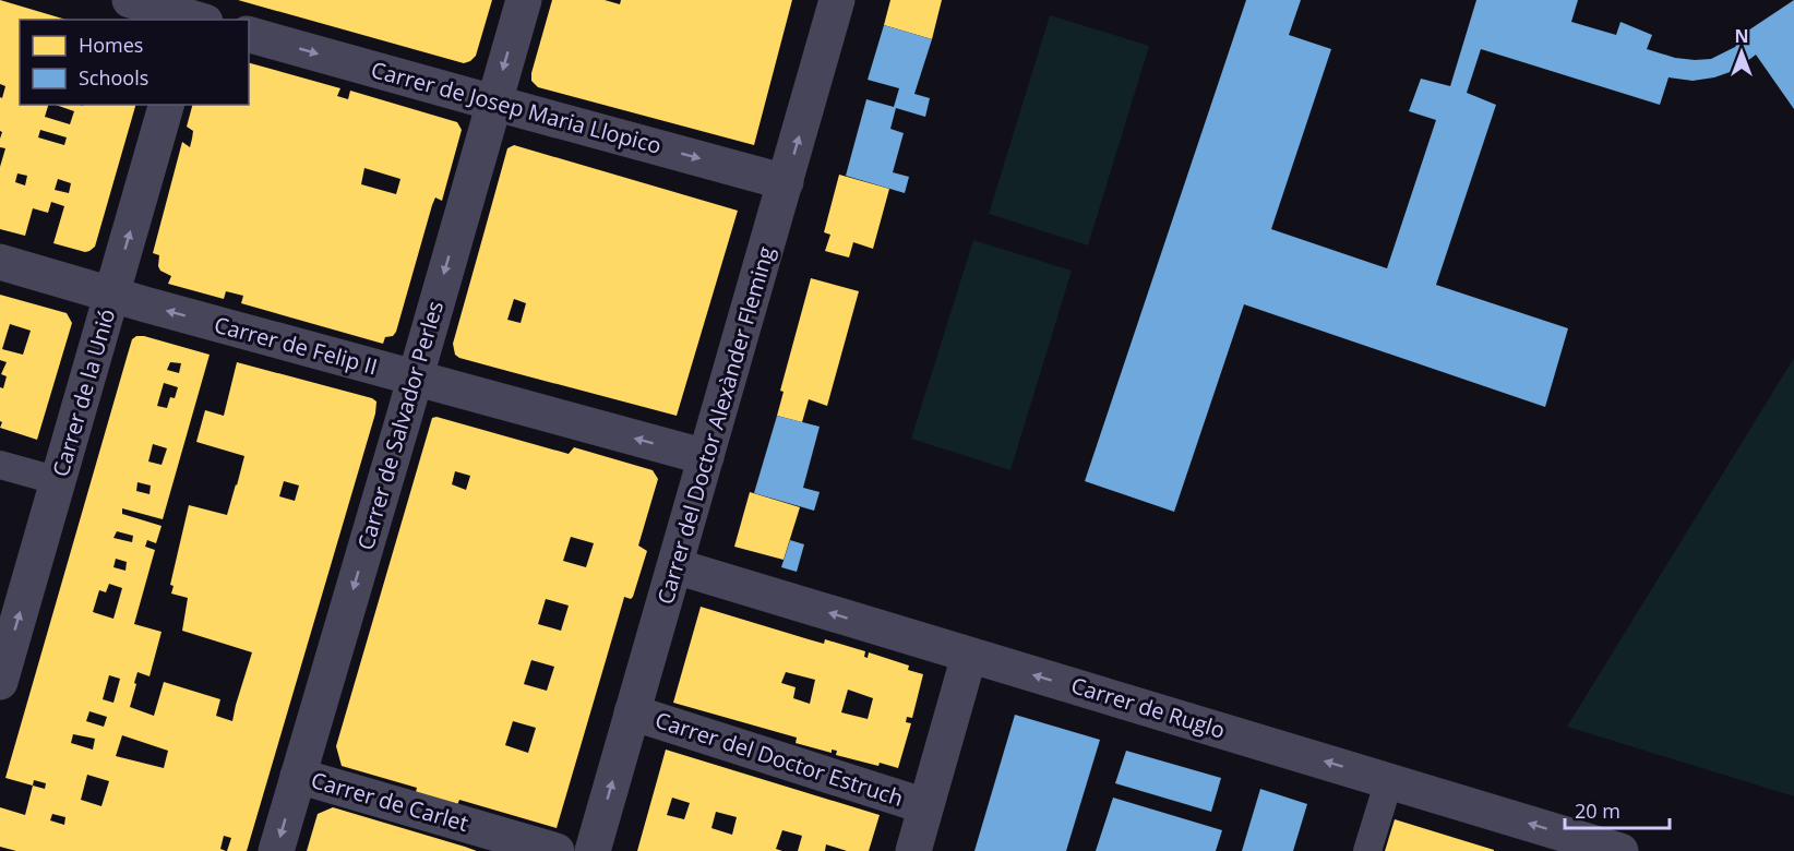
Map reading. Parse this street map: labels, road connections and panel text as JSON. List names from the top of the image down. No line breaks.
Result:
{"streets":{"street":["Carrer de Josep Maria Llopico","Carrer de Felip II","Carrer de la Unió","Carrer de Salvador Perles","Carrer del Doctor Alexànder Fleming","Carrer de Ruglo","Carrer del Doctor Estruch","Carrer de Carlet"]},"crossings":[["Carrer de Josep Maria Llopico","Carrer de Salvador Perles"],["Carrer de Josep Maria Llopico","Carrer del Doctor Alexànder Fleming"],["Carrer de Felip II","Carrer de la Unió"],["Carrer de Felip II","Carrer de Salvador Perles"],["Carrer de Felip II","Carrer del Doctor Alexànder Fleming"],["Carrer de Salvador Perles","Carrer de Carlet"],["Carrer del Doctor Alexànder Fleming","Carrer de Ruglo"],["Carrer del Doctor Alexànder Fleming","Carrer del Doctor Estruch"]],"one_way":["Carrer de Josep Maria Llopico","Carrer de Felip II","Carrer de la Unió","Carrer de Salvador Perles","Carrer del Doctor Alexànder Fleming","Carrer de Ruglo"],"legend":["Homes","Schools"],"scale_bar":"20 m","north":"top"}
